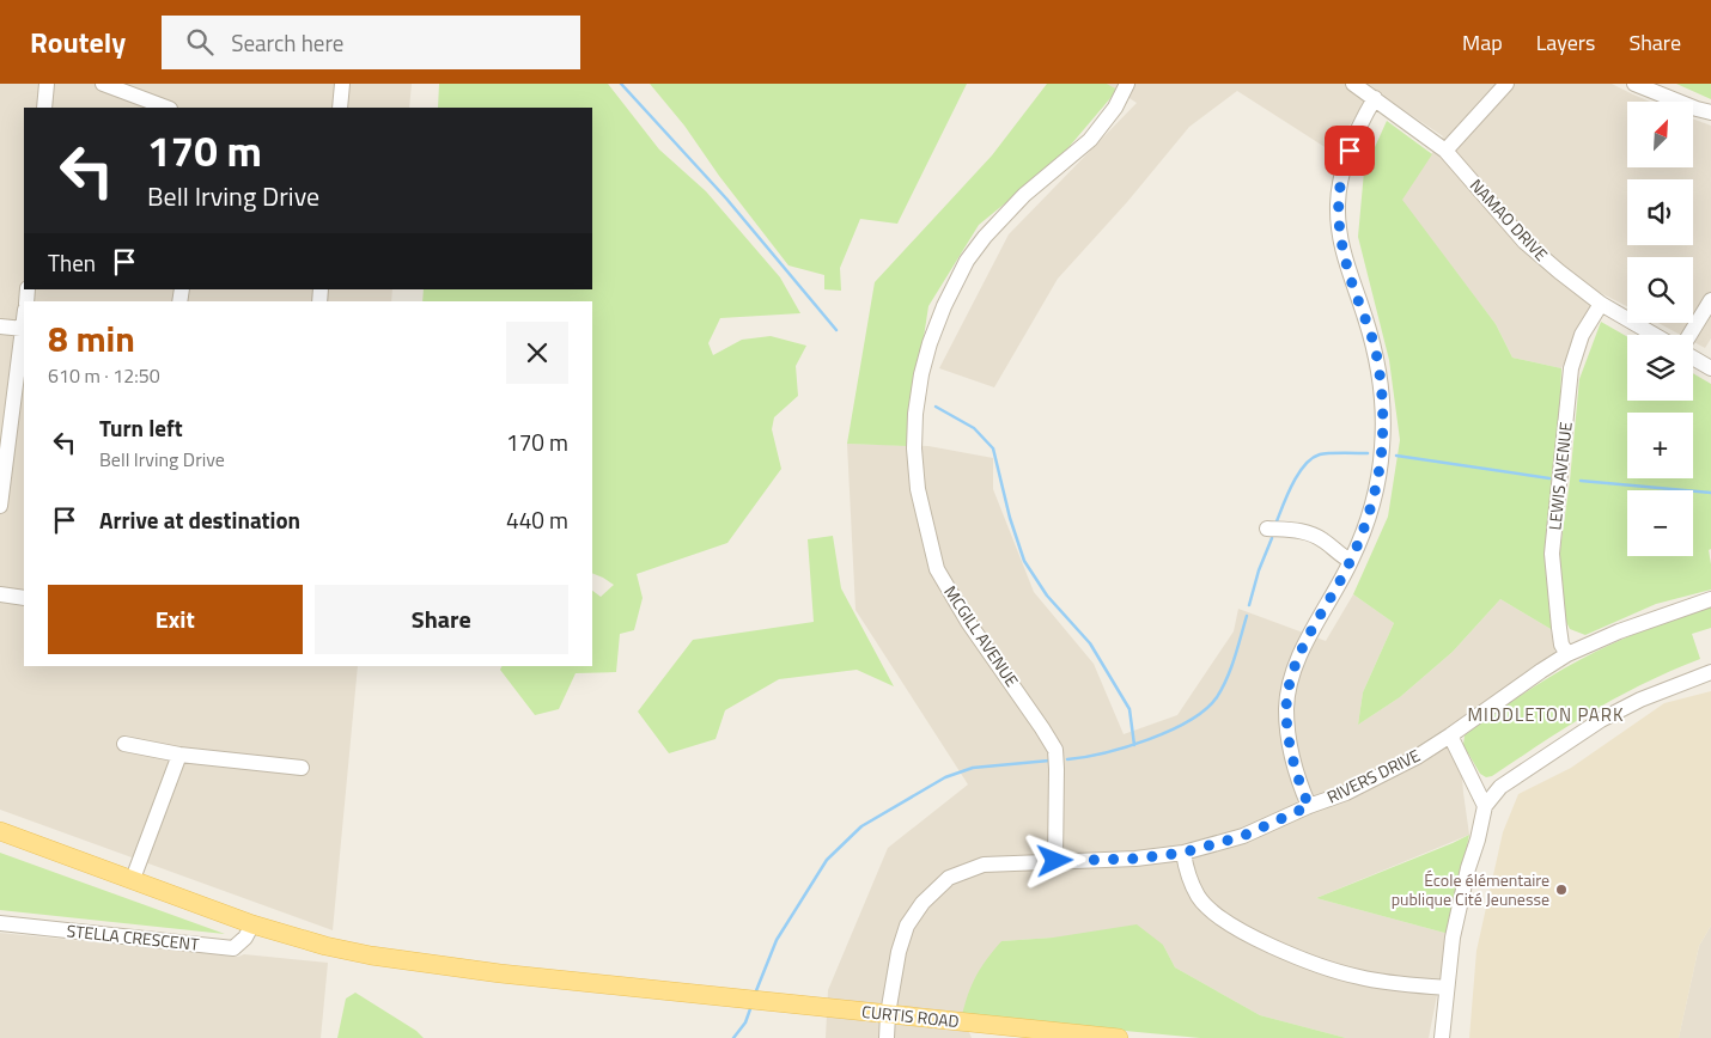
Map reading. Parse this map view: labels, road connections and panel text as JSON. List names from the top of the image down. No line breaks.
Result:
{"streets":{"main road":["CURTIS ROAD"],"street":["NAMAO DRIVE","LEWIS AVENUE","MCGILL AVENUE","RIVERS DRIVE","STELLA CRESCENT"]},"crossings":[["NAMAO DRIVE","LEWIS AVENUE"],["LEWIS AVENUE","RIVERS DRIVE"],["MCGILL AVENUE","RIVERS DRIVE"],["RIVERS DRIVE","CURTIS ROAD"],["STELLA CRESCENT","CURTIS ROAD"]],"districts":["MIDDLETON PARK"],"places":["École élémentaire publique Cité Jeunesse"],"north":"top right","page":{"header":"Routely","search":"Search here","nav":["Map","Layers","Share"],"map_buttons":["+","−"],"turn":["170 m","Bell Irving Drive"],"then":"Then","heading":["8 min","610 m · 12:50"],"list":[{"name":"Turn left","note":"Bell Irving Drive","value":"170 m"},{"name":"Arrive at destination","value":"440 m"}],"buttons":["Exit","Share"]}}
